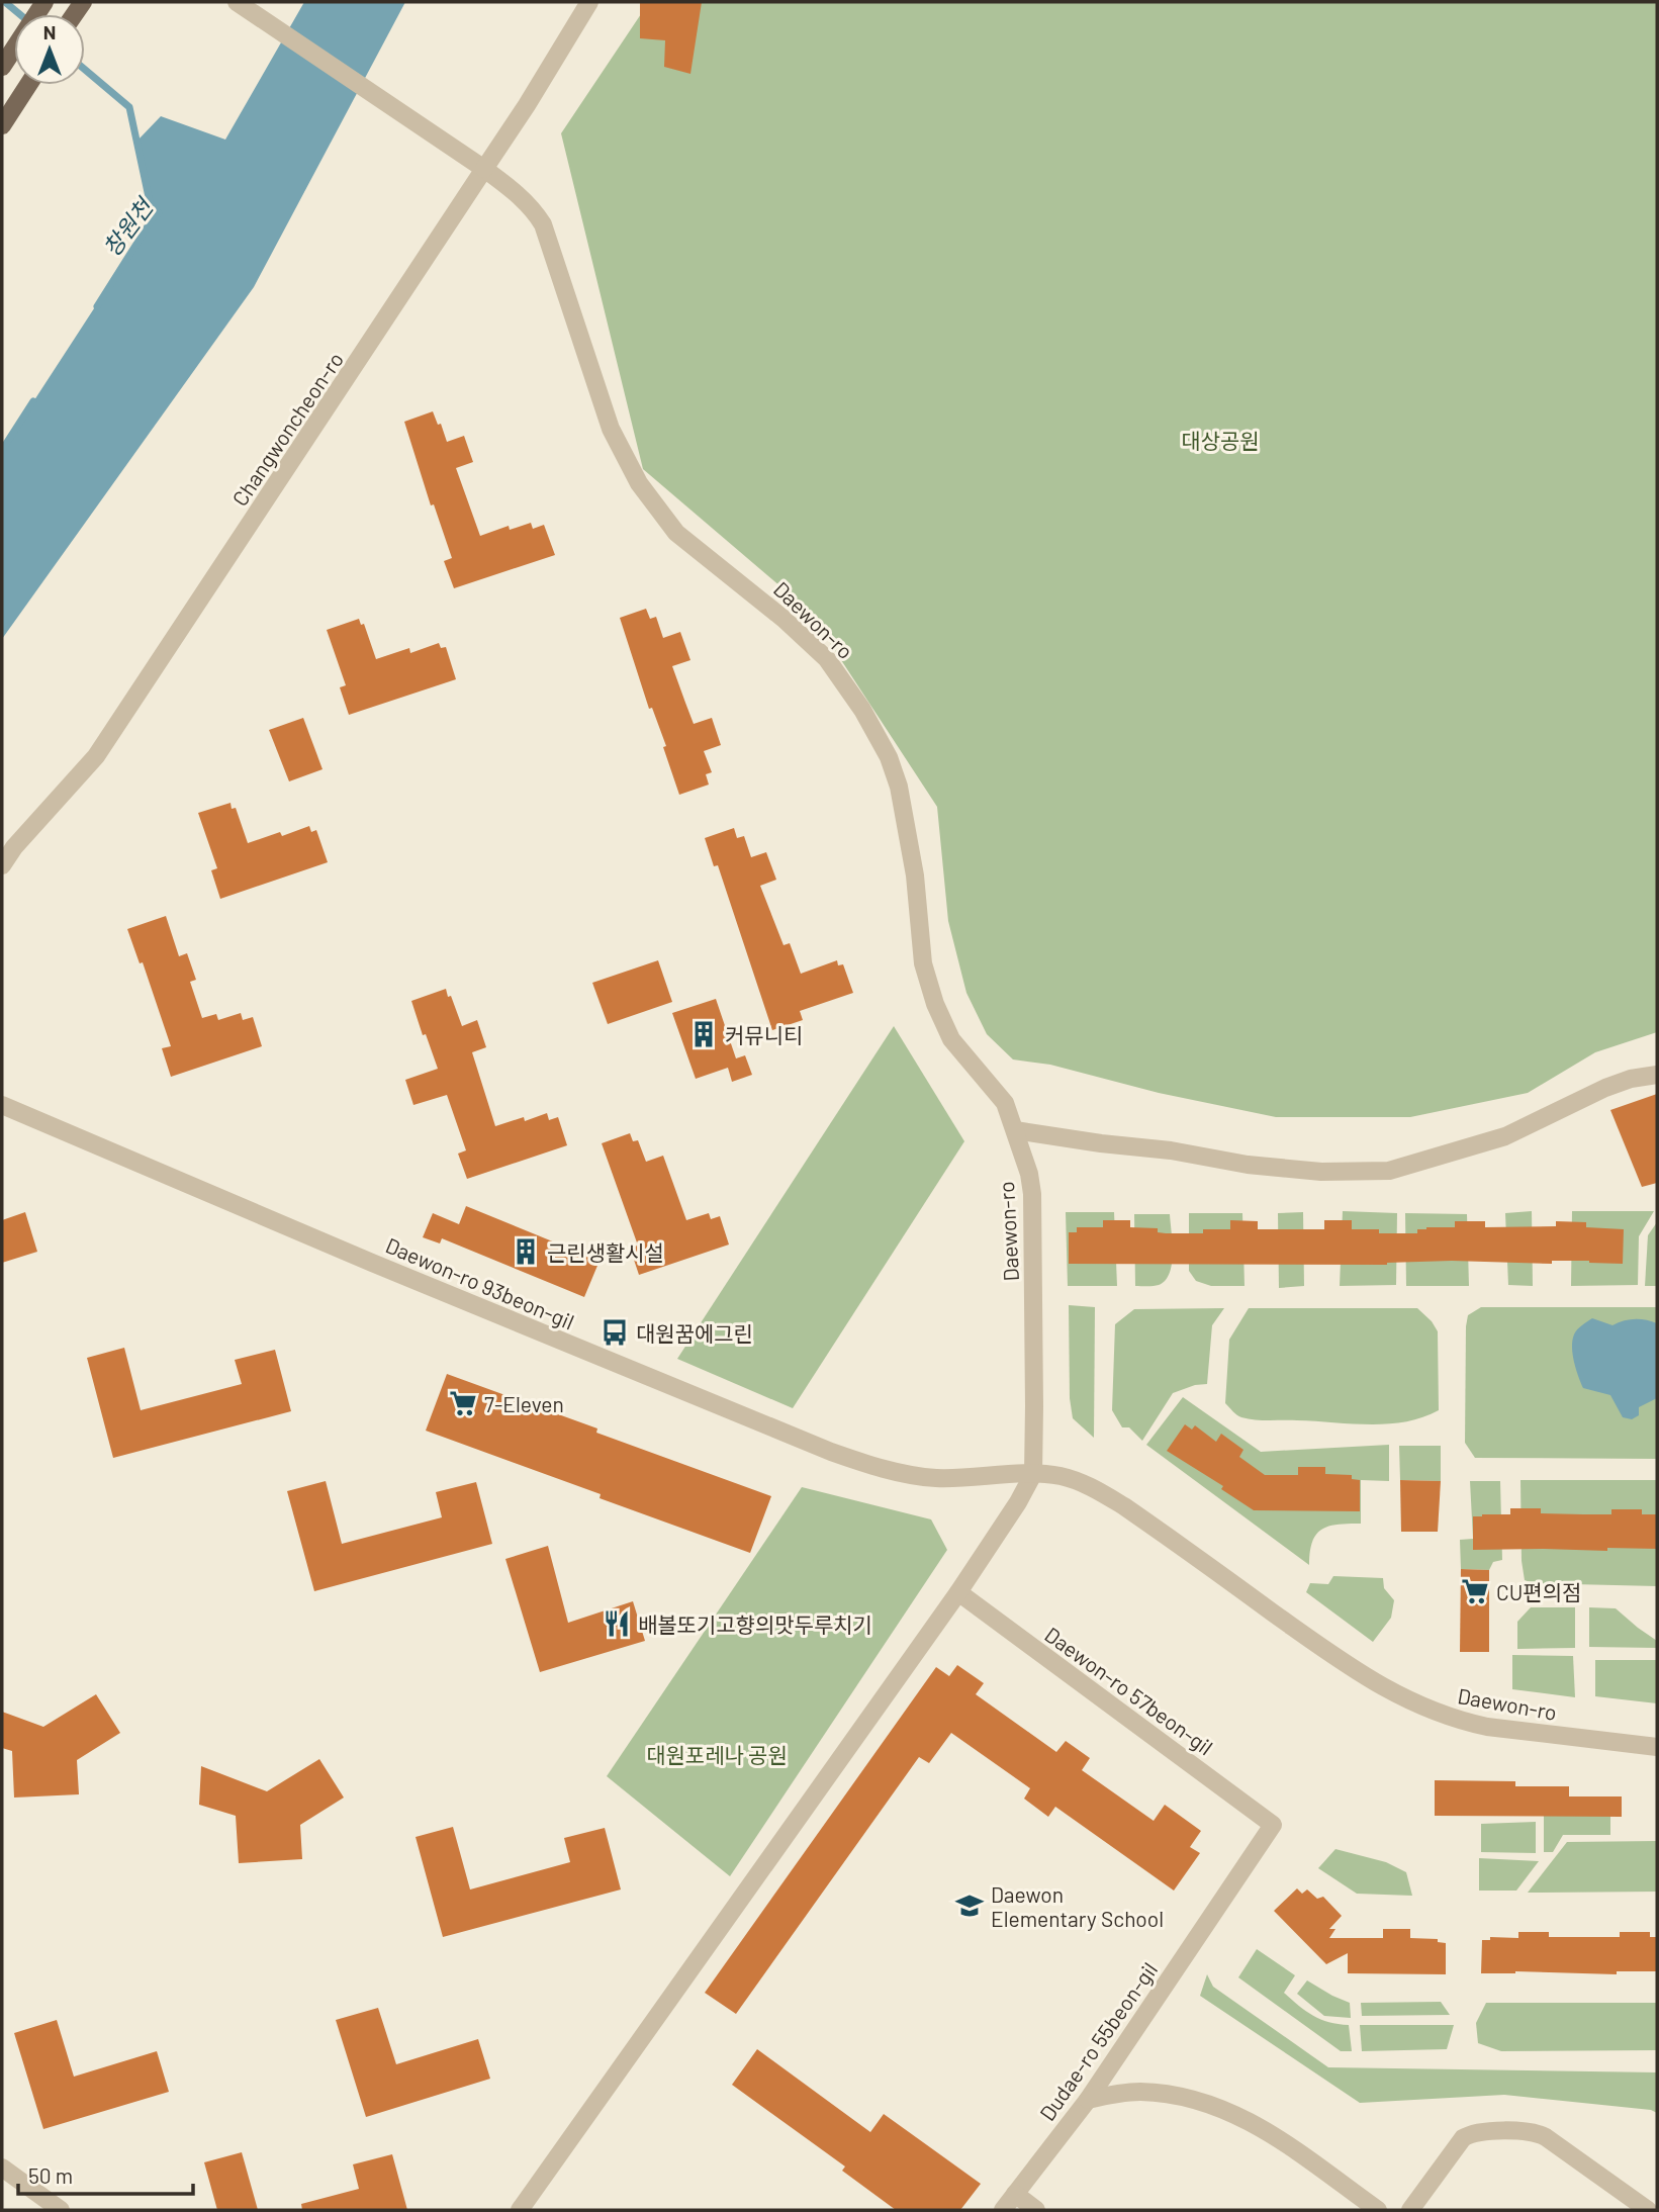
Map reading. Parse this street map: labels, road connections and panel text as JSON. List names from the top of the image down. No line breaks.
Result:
{"streets":{"street":["Changwoncheon-ro","Daewon-ro","Daewon-ro 93beon-gil","Daewon-ro 57beon-gil","Dudae-ro 55beon-gil"]},"crossings":[["Changwoncheon-ro","Daewon-ro"],["Daewon-ro","Daewon-ro 93beon-gil"],["Daewon-ro 57beon-gil","Dudae-ro 55beon-gil"]],"water":["창원천"],"parks":["대상공원","대원포레나 공원"],"places":{"building":["커뮤니티","근린생활시설"],"bus stop":["대원꿈에그린"],"supermarket":["7-Eleven","CU편의점"],"restaurant":["배볼또기고향의맛두루치기"],"school or university":["Daewon Elementary School"]},"scale_bar":"50 m","north":"top"}
